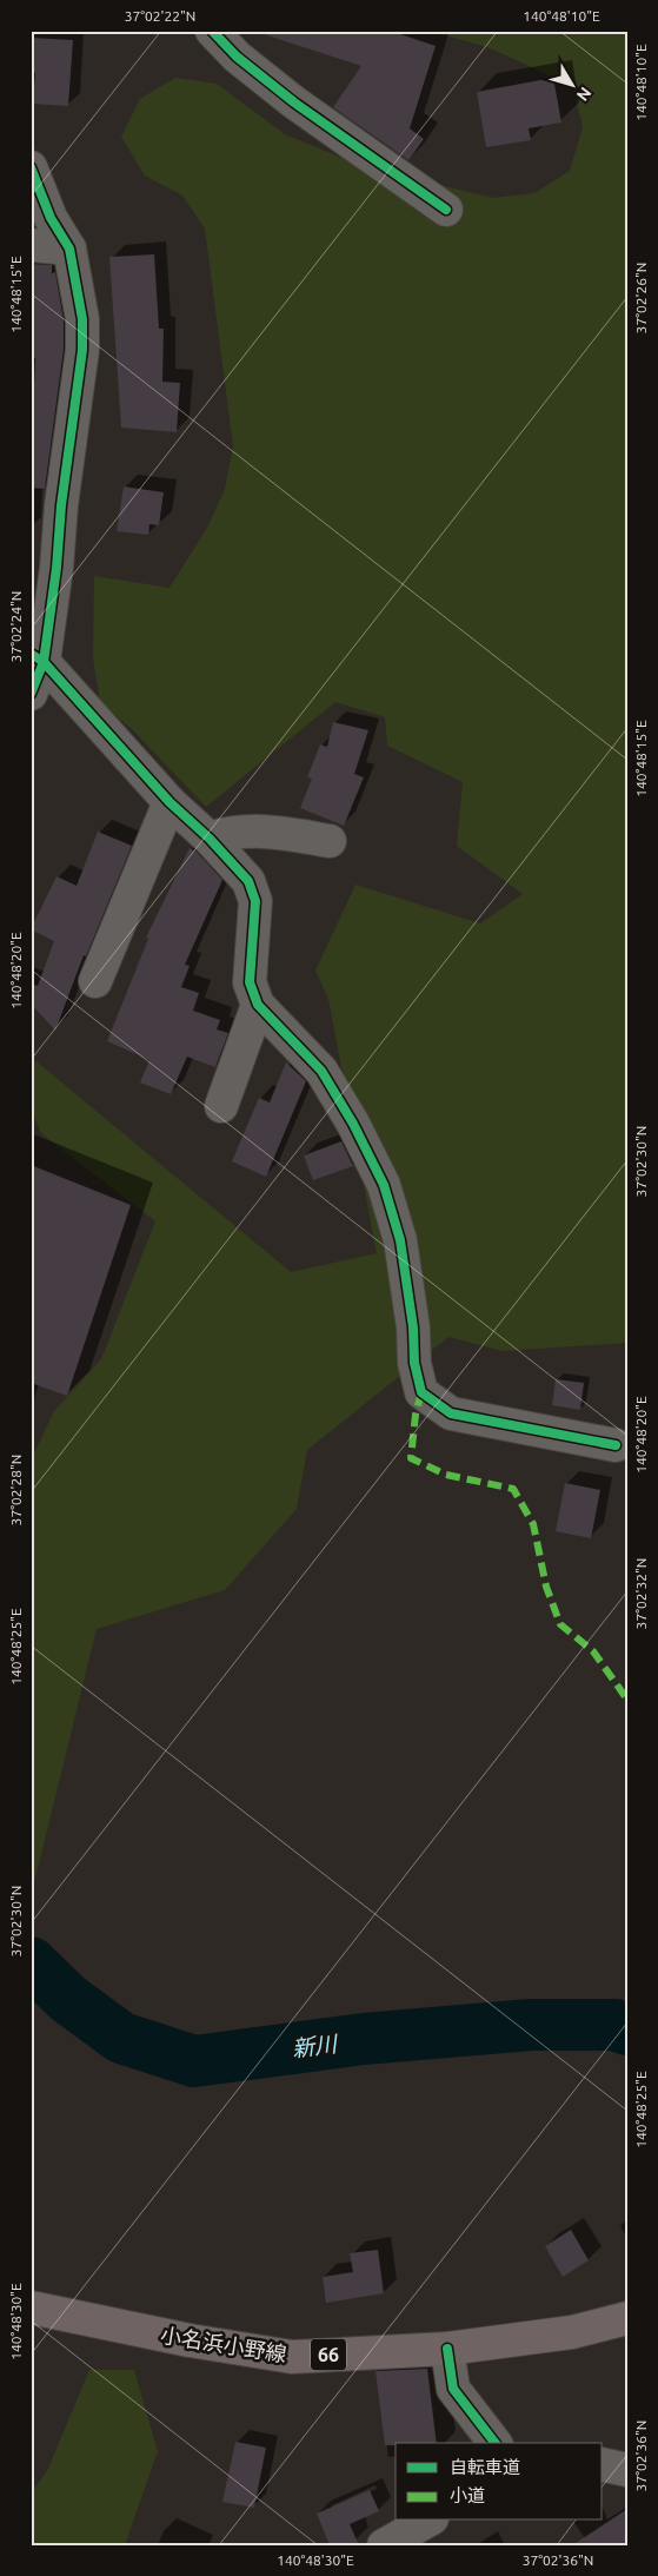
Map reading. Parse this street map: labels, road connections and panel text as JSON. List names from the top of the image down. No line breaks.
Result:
{"streets":{"main road":["小名浜小野線","66"]},"water":["新川"],"legend":["自転車道","小道"],"north":"bottom right","coordinates":["37°02'22\"N","140°48'10\"E","140°48'15\"E","37°02'26\"N","37°02'24\"N","140°48'20\"E","37°02'30\"N","37°02'28\"N","37°02'32\"N","140°48'25\"E","140°48'30\"E","37°02'36\"N"]}
